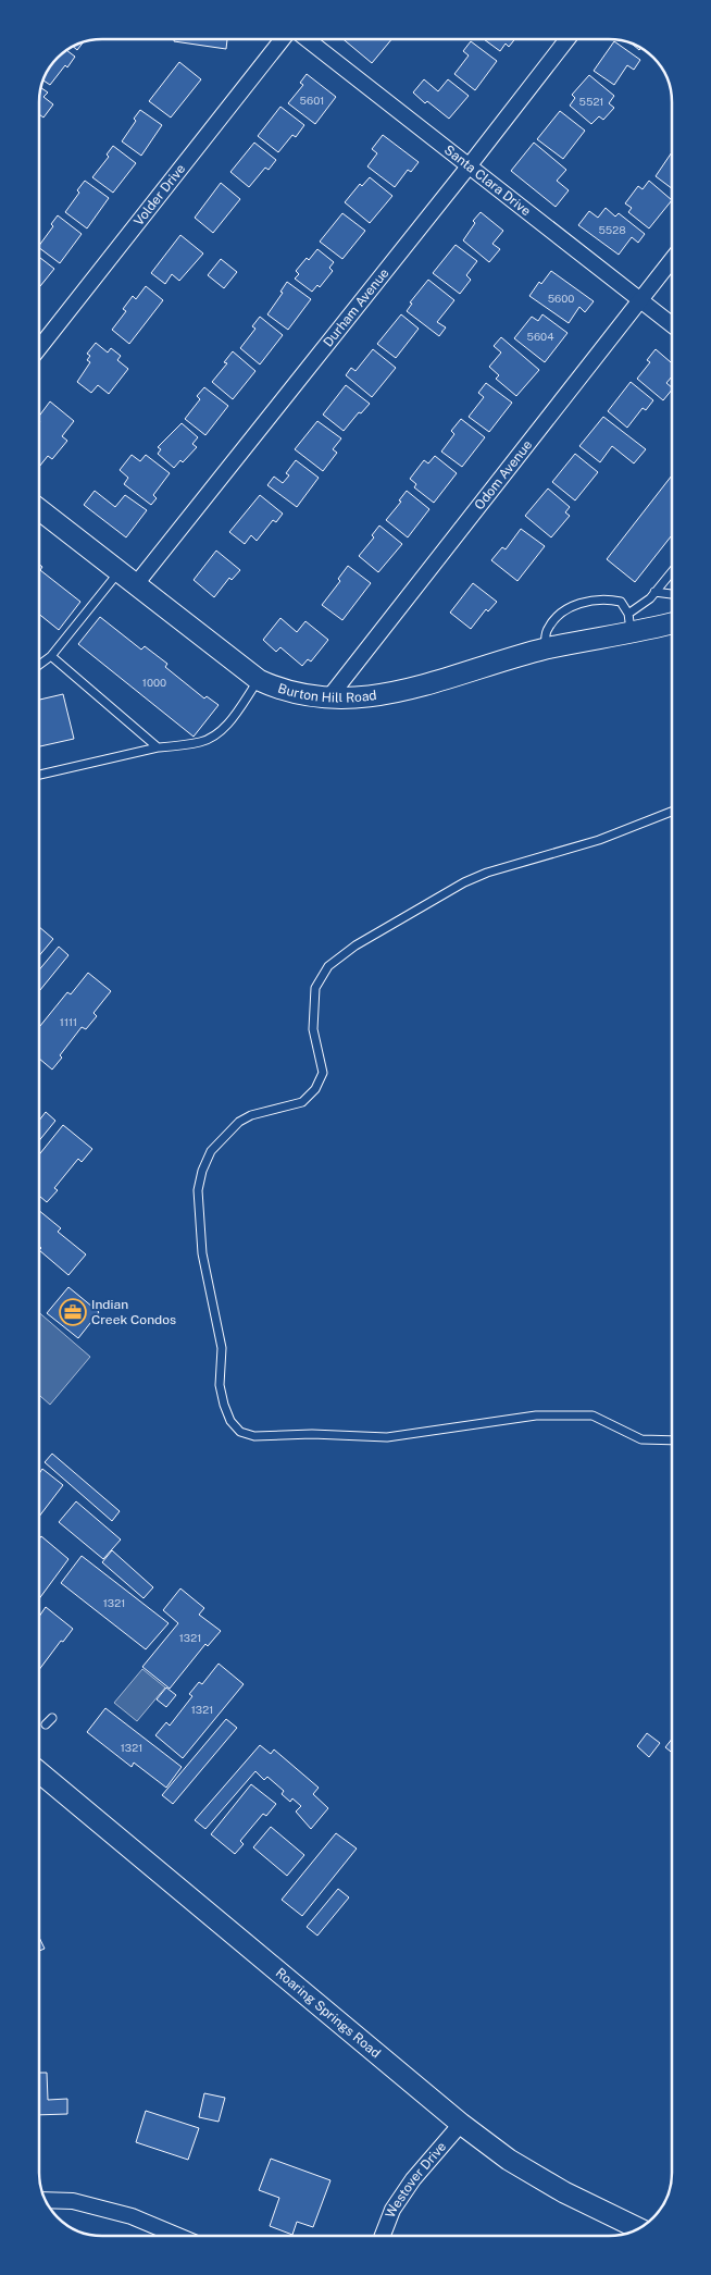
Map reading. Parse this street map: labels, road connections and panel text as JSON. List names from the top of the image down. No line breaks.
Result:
{"streets":{"street":["Santa Clara Drive","Volder Drive","Durham Avenue","Odom Avenue","Burton Hill Road","Roaring Springs Road","Westover Drive"]},"crossings":[["Santa Clara Drive","Durham Avenue"],["Santa Clara Drive","Odom Avenue"],["Durham Avenue","Burton Hill Road"],["Odom Avenue","Burton Hill Road"],["Roaring Springs Road","Westover Drive"]],"places":{"office":["Indian Creek Condos"]},"house_numbers":["5601","5521","5528","5600","5604","1000","1111","1321","1321","1321","1321"]}
